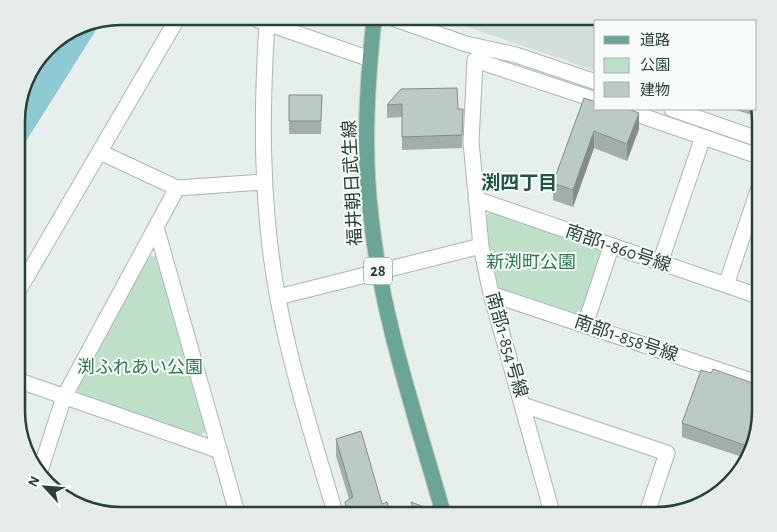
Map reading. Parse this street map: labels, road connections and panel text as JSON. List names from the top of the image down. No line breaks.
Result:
{"streets":{"main road":["福井朝日武生線","28"],"street":["南部1-860号線","南部1-858号線","南部1-854号線"]},"crossings":[["南部1-860号線","南部1-854号線"],["南部1-858号線","南部1-854号線"]],"districts":["渕四丁目"],"parks":["新渕町公園","渕ふれあい公園"],"legend":["道路","公園","建物"],"north":"top left"}
